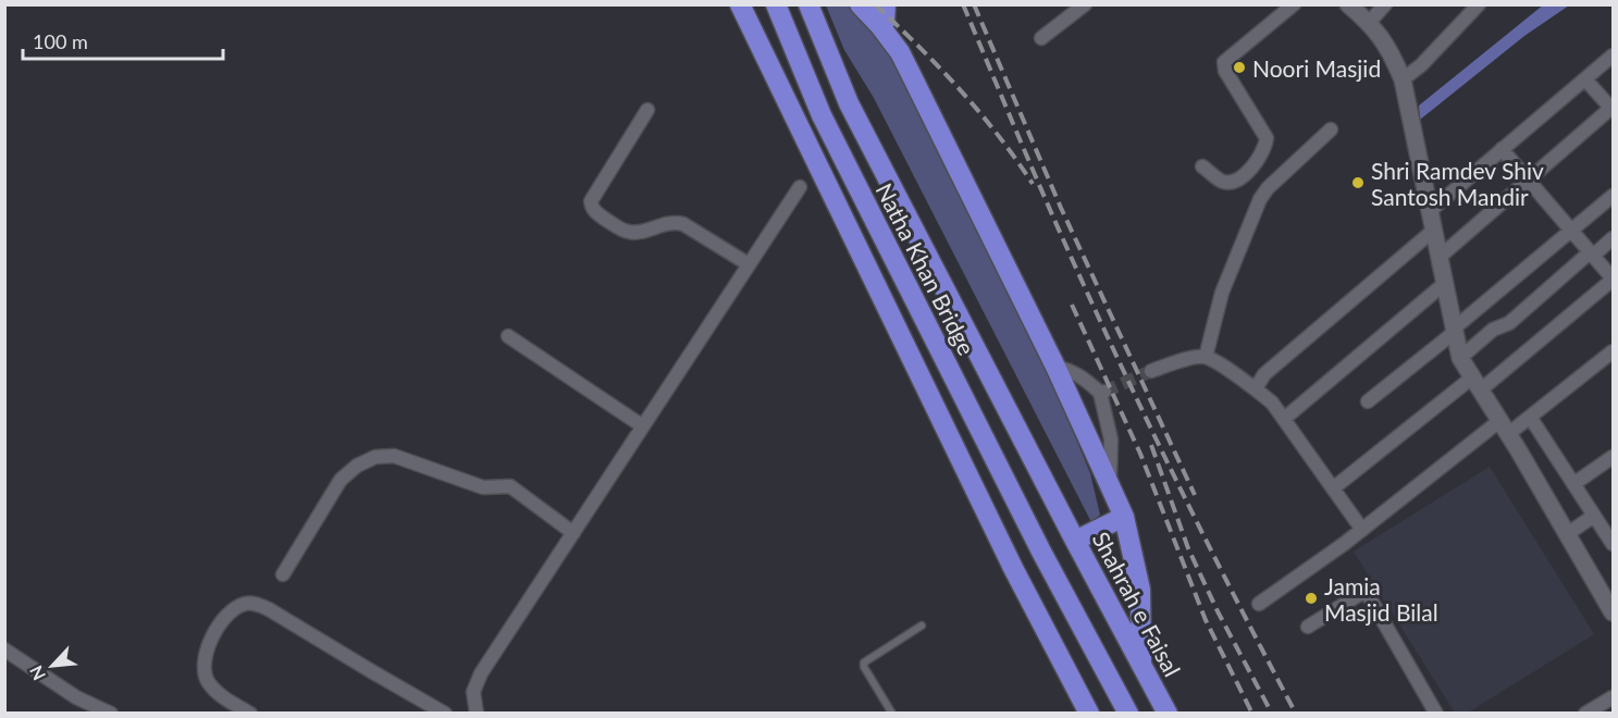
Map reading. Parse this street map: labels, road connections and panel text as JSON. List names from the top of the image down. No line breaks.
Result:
{"streets":{"highway":["Natha Khan Bridge","Shahrah e Faisal"]},"crossings":[["Natha Khan Bridge","Shahrah e Faisal"]],"places":["Noori Masjid","Shri Ramdev Shiv Santosh Mandir","Jamia Masjid Bilal"],"scale_bar":"100 m","north":"bottom left"}
